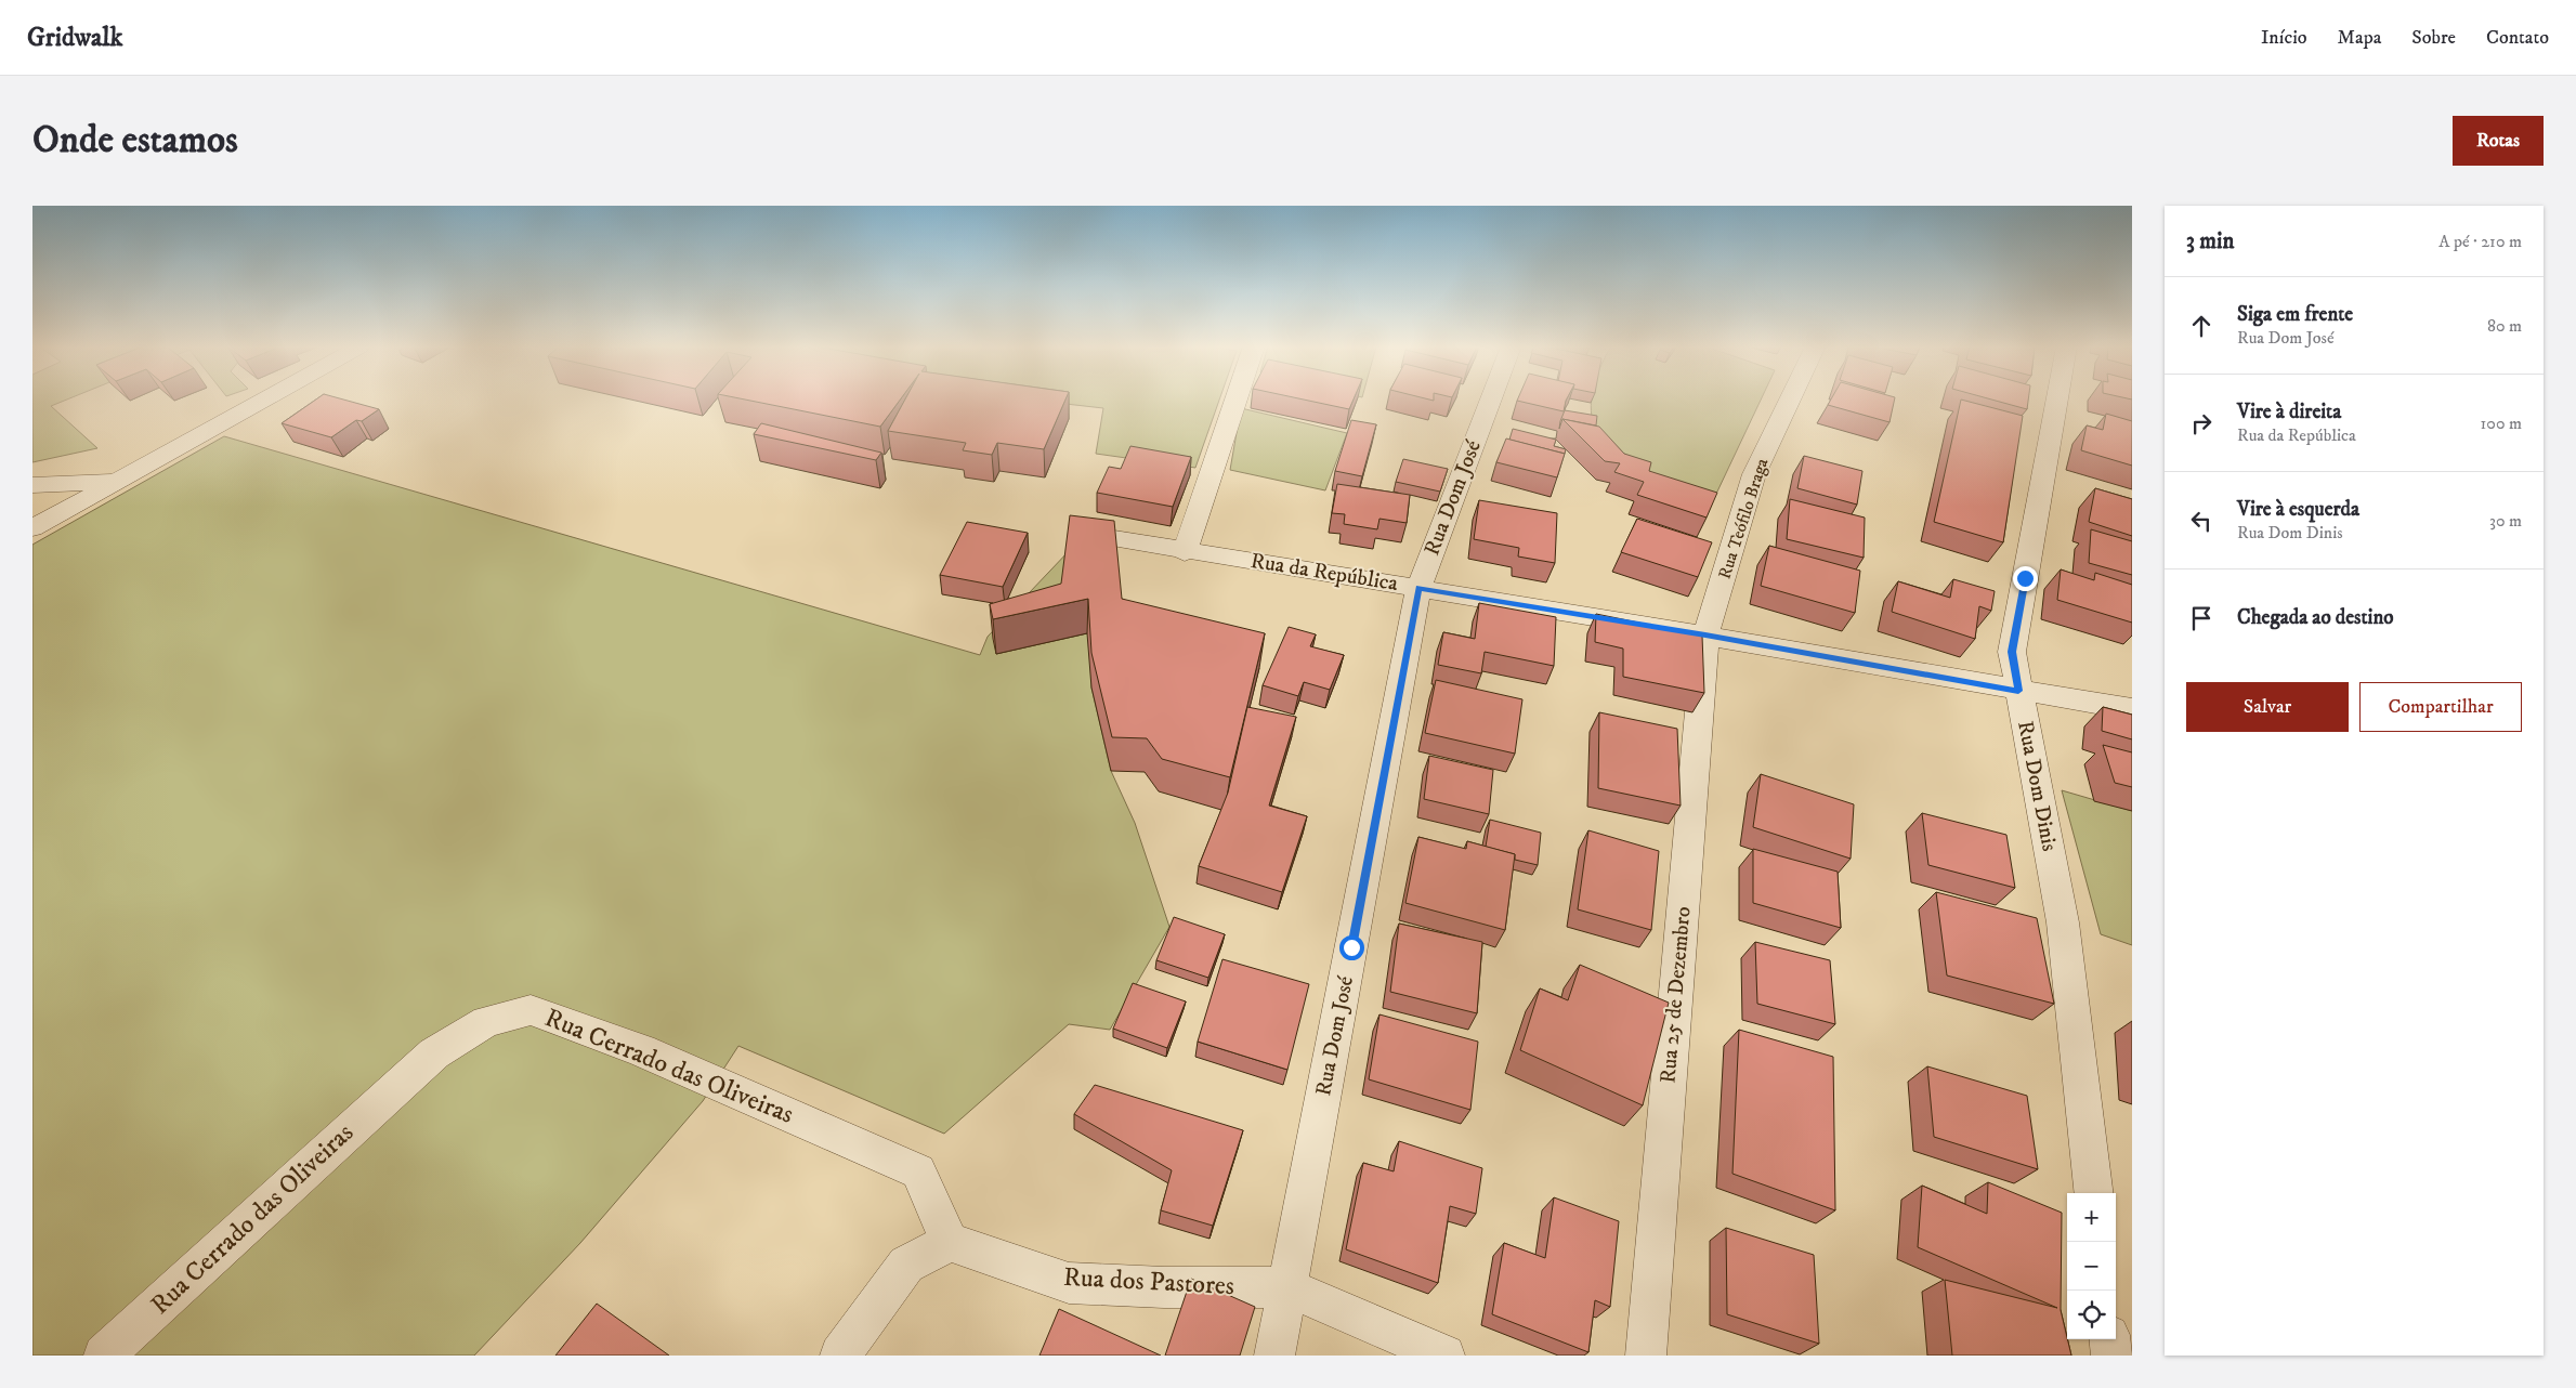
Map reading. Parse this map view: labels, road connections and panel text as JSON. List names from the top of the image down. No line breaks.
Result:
{"streets":{"street":["Rua Dom José","Rua Teófilo Braga","Rua da República","Rua Dom Dinis","Rua 25 de Dezembro","Rua Cerrado das Oliveiras","Rua dos Pastores"]},"crossings":[["Rua Dom José","Rua da República"],["Rua Dom José","Rua dos Pastores"],["Rua Teófilo Braga","Rua da República"],["Rua Teófilo Braga","Rua 25 de Dezembro"],["Rua da República","Rua Dom Dinis"],["Rua da República","Rua 25 de Dezembro"],["Rua Cerrado das Oliveiras","Rua dos Pastores"]],"page":{"header":"Gridwalk","nav":["Início","Mapa","Sobre","Contato"],"buttons":["Rotas",["Salvar","Compartilhar"]],"title":"Onde estamos","heading":["3 min","A pé · 210 m"],"list":[["Siga em frente","Rua Dom José","80 m"],["Vire à direita","Rua da República","100 m"],["Vire à esquerda","Rua Dom Dinis","30 m"],"Chegada ao destino"],"map_buttons":["+","−"]}}
